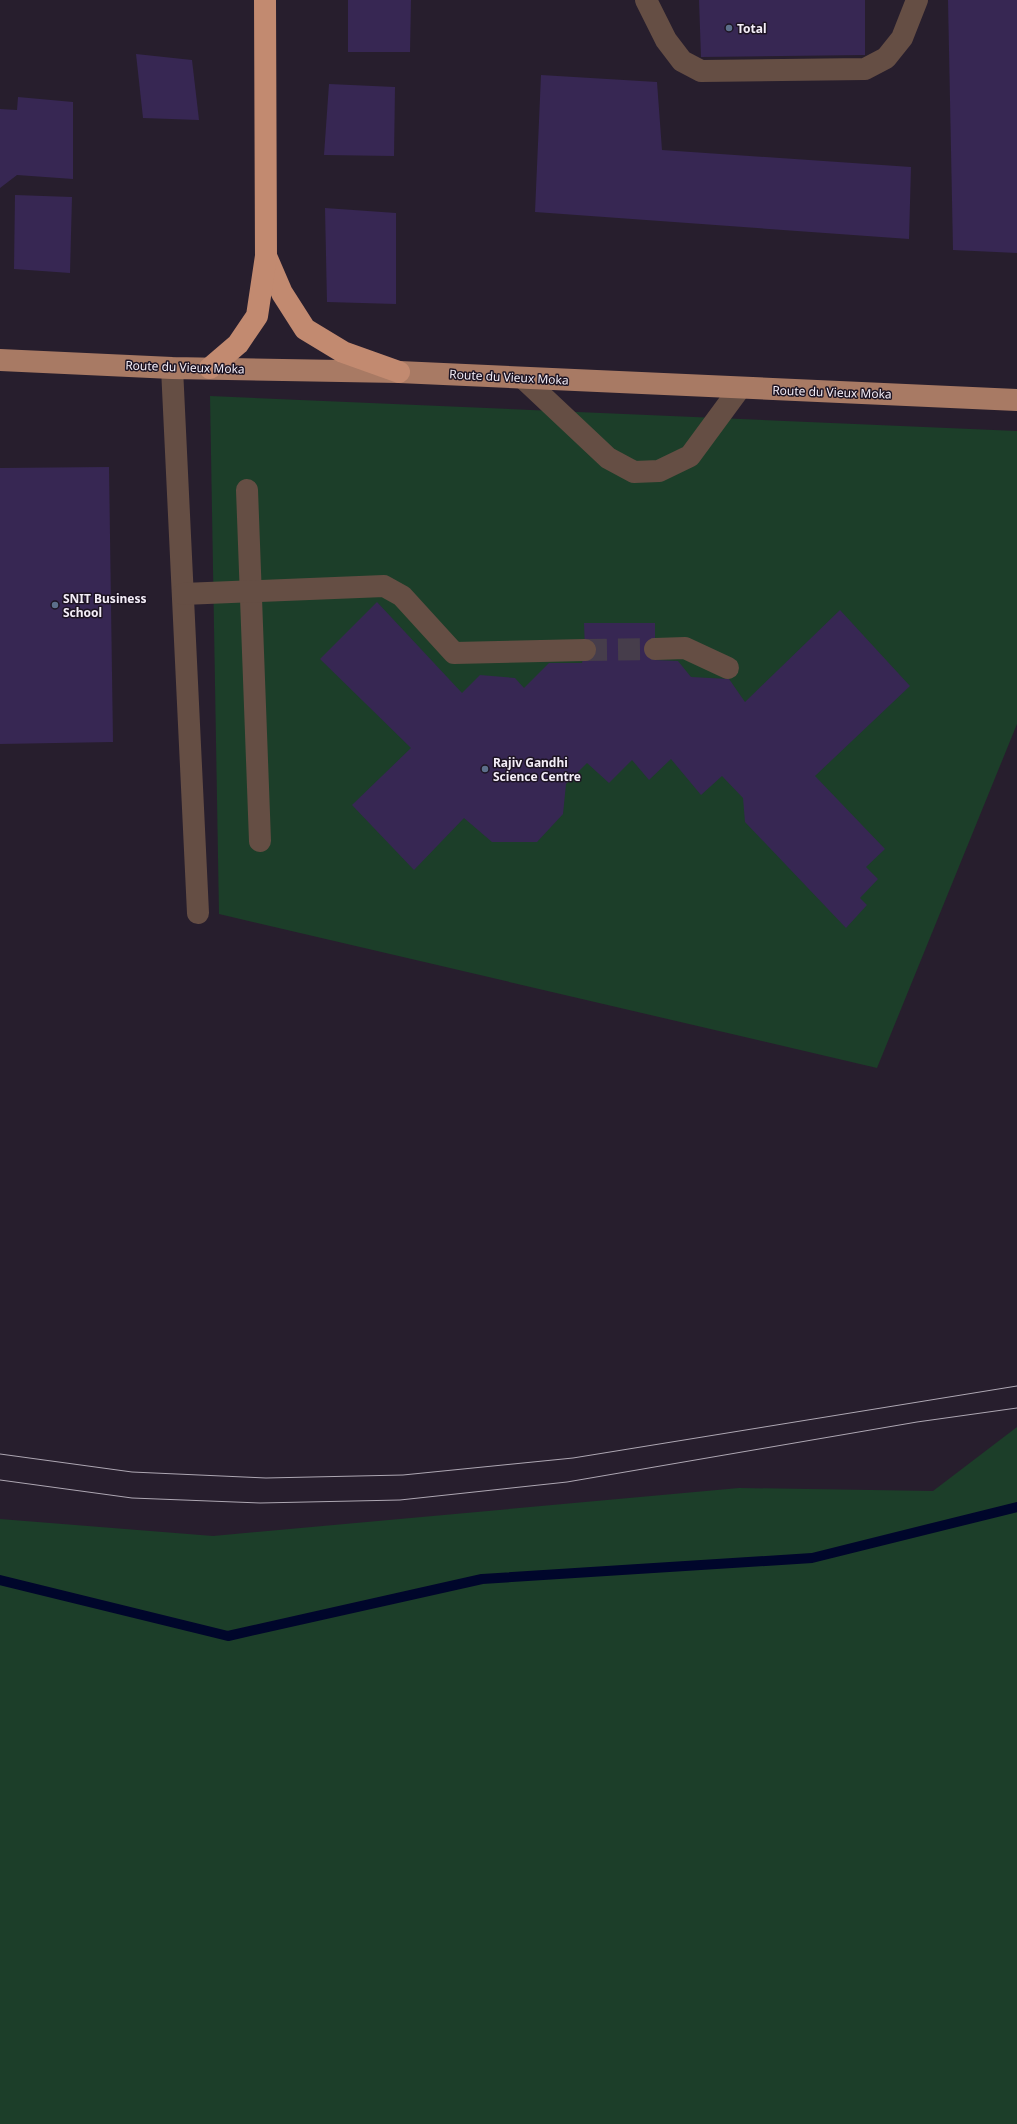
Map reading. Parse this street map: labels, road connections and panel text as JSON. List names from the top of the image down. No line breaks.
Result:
{"streets":{"main road":["Route du Vieux Moka"]},"places":["Total","SNIT Business School","Rajiv Gandhi Science Centre"]}
